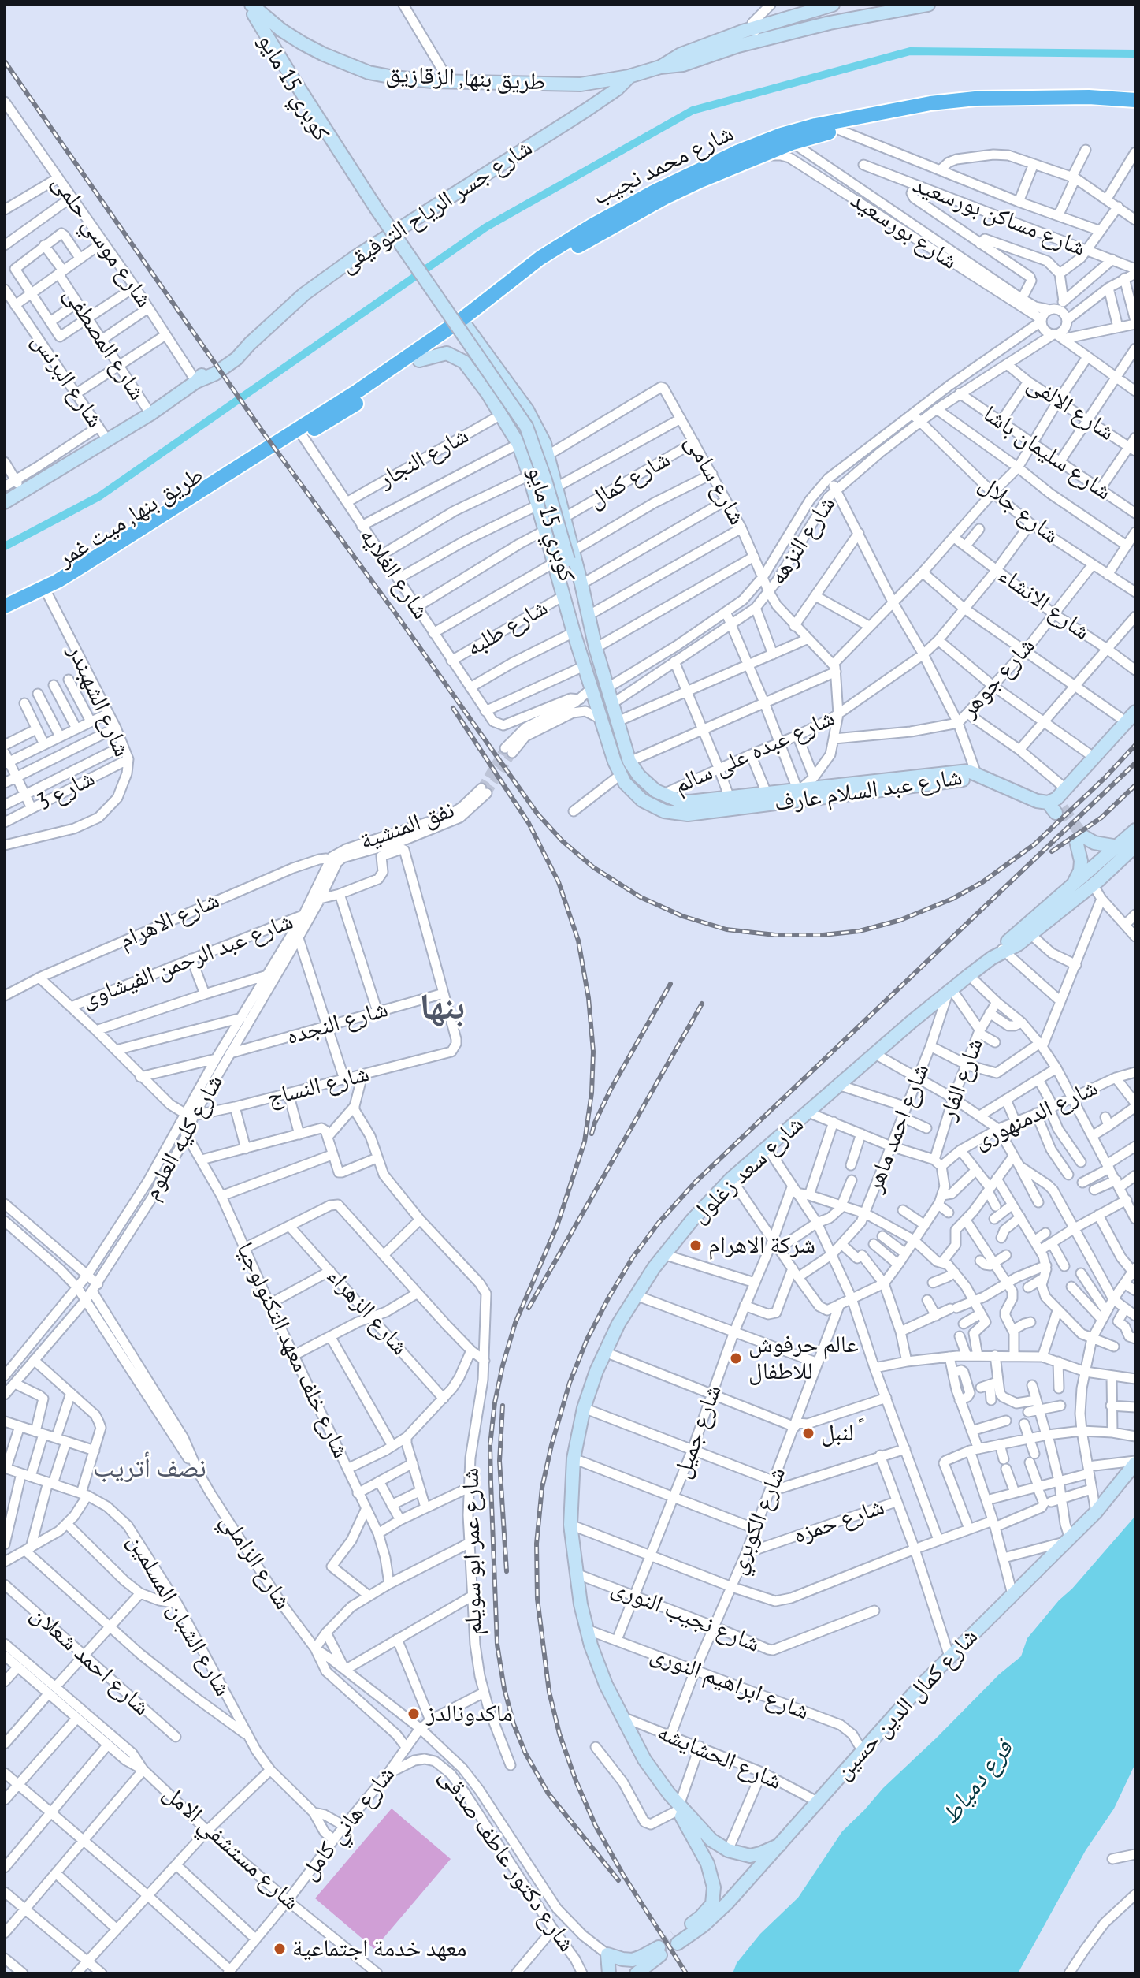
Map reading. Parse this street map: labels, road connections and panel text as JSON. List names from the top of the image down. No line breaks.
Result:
{"streets":{"highway":["شارع محمد نجيب","طريق بنها, ميت غمر"],"main road":["طريق بنها, الزقازيق","كوبري 15 مايو","شارع جسر الرياح التوفيقى","شارع عبد السلام عارف","شارع سعد زغلول","شارع كمال الدين حسين","شارع دكتور عاطف صدقى"],"street":["شارع مساكن بورسعيد","شارع بورسعيد","شارع موسي حلمى","شارع المصطفى","شارع البرنس","شارع الالفى","شارع سليمان باشا","شارع النجار","شارع كمال","شارع سامى","شارع جلال","شارع النزهه","شارع الغلايه","شارع الانشاء","شارع طلبه","شارع جوهر","شارع الشهبندر","شارع عبده على سالم","شارع 3","نفق المنشية","شارع الاهرام","شارع عبد الرحمن الفيشاوى","شارع النجده","شارع الفار","شارع النساج","شارع الدمنهورى","شارع احمد ماهر","شارع كليه العلوم","شارع الزهراء","شارع خلف معهد التكنولوجيا","شارع جميل","شارع الكوبري","شارع حمزه","شارع عمر ابو سويلم","شارع الزاملي","شارع الشبان المسلمين","شارع نجيب النورى","شارع احمد شعلان","شارع ابراهيم النورى","شارع الحشايشه","شارع هاني كامل","شارع مستشفي الامل"]},"crossings":[["طريق بنها, الزقازيق","كوبري 15 مايو"],["طريق بنها, الزقازيق","شارع جسر الرياح التوفيقى"],["كوبري 15 مايو","شارع عبد السلام عارف"],["شارع محمد نجيب","شارع بورسعيد"],["شارع محمد نجيب","طريق بنها, ميت غمر"],["شارع محمد نجيب","شارع الغلايه"],["شارع محمد نجيب","شارع عبد السلام عارف"],["شارع جسر الرياح التوفيقى","شارع موسي حلمى"],["شارع جسر الرياح التوفيقى","شارع المصطفى"],["شارع جسر الرياح التوفيقى","شارع البرنس"],["شارع بورسعيد","شارع النزهه"],["شارع الالفى","شارع النزهه"],["شارع سليمان باشا","شارع النزهه"],["شارع النجار","شارع الغلايه"],["شارع النجار","شارع عبد السلام عارف"],["شارع كمال","شارع سامى"],["شارع كمال","شارع عبد السلام عارف"],["شارع سامى","شارع النزهه"],["شارع سامى","شارع عبد السلام عارف"],["شارع جلال","شارع النزهه"],["شارع جلال","شارع جوهر"],["شارع جلال","شارع عبده على سالم"],["طريق بنها, ميت غمر","شارع الشهبندر"],["شارع النزهه","شارع عبد السلام عارف"],["شارع الغلايه","شارع طلبه"],["شارع الانشاء","شارع جوهر"],["شارع الانشاء","شارع عبده على سالم"],["شارع طلبه","شارع عبد السلام عارف"],["شارع الشهبندر","شارع 3"],["شارع عبده على سالم","شارع عبد السلام عارف"],["نفق المنشية","شارع الاهرام"],["نفق المنشية","شارع كليه العلوم"],["شارع الاهرام","شارع كليه العلوم"],["شارع عبد الرحمن الفيشاوى","شارع كليه العلوم"],["شارع النجده","شارع النساج"],["شارع النجده","شارع كليه العلوم"],["شارع الفار","شارع الدمنهورى"],["شارع النساج","شارع كليه العلوم"],["شارع احمد ماهر","شارع سعد زغلول"],["شارع كليه العلوم","شارع خلف معهد التكنولوجيا"],["شارع كليه العلوم","شارع الزاملي"],["شارع سعد زغلول","شارع نجيب النورى"],["شارع سعد زغلول","شارع ابراهيم النورى"],["شارع سعد زغلول","شارع كمال الدين حسين"],["شارع سعد زغلول","شارع الحشايشه"],["شارع جميل","شارع نجيب النورى"],["شارع جميل","شارع ابراهيم النورى"],["شارع الكوبري","شارع حمزه"],["شارع الكوبري","شارع نجيب النورى"],["شارع الكوبري","شارع ابراهيم النورى"],["شارع الكوبري","شارع الحشايشه"],["شارع عمر ابو سويلم","شارع هاني كامل"],["شارع الزاملي","شارع دكتور عاطف صدقى"],["شارع الشبان المسلمين","شارع هاني كامل"],["شارع ابراهيم النورى","شارع كمال الدين حسين"],["شارع كمال الدين حسين","شارع الحشايشه"],["شارع هاني كامل","شارع مستشفي الامل"],["شارع هاني كامل","شارع دكتور عاطف صدقى"]],"districts":["بنها","نصف أتريب"],"water":["فرع دمياط"],"places":["شركة الاهرام","عالم حرفوش للاطفال","لنبل ً","ماكدونالدز","معهد خدمة اجتماعية"]}
